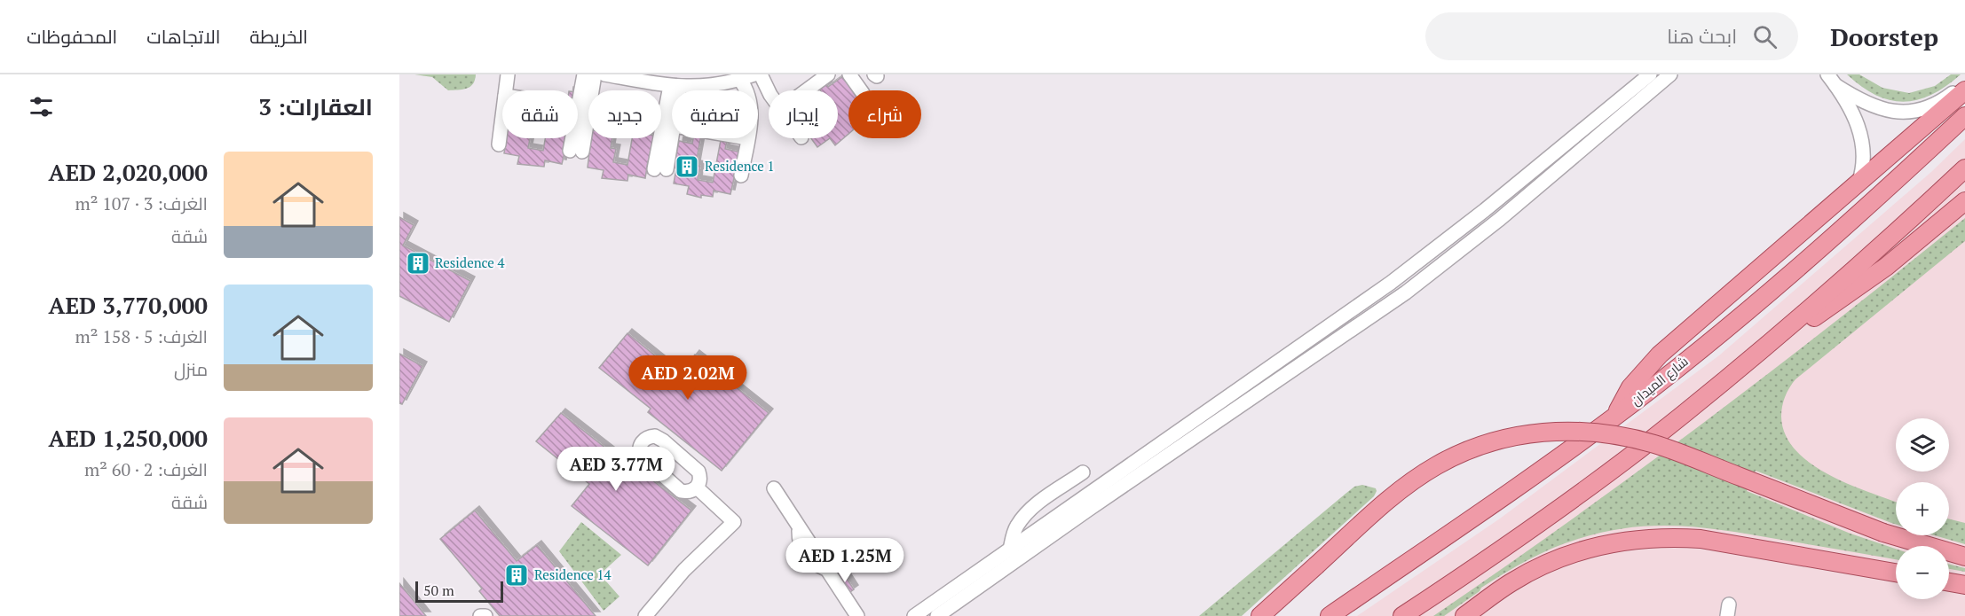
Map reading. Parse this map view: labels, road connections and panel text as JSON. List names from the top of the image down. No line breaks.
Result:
{"streets":{"main road":["شارع الميدان"]},"places":{"building":["Residence 1","Residence 4","Residence 14"]},"scale_bar":"50 m","page":{"header":"Doorstep","search":"ابحث هنا","nav":["الخريطة","الاتجاهات","المحفوظات"],"heading":"العقارات: 3","chip":["شراء","إيجار","تصفية","جديد","شقة"],"list":[{"name":"AED 2,020,000","note":"الغرف: 3 · 107 m² · شقة"},{"name":"AED 3,770,000","note":"الغرف: 5 · 158 m² · منزل"},{"name":"AED 1,250,000","note":"الغرف: 2 · 60 m² · شقة"}],"price":["AED 2.02M","AED 3.77M","AED 1.25M"],"map_buttons":["+","−"],"scale":"50 m"}}
